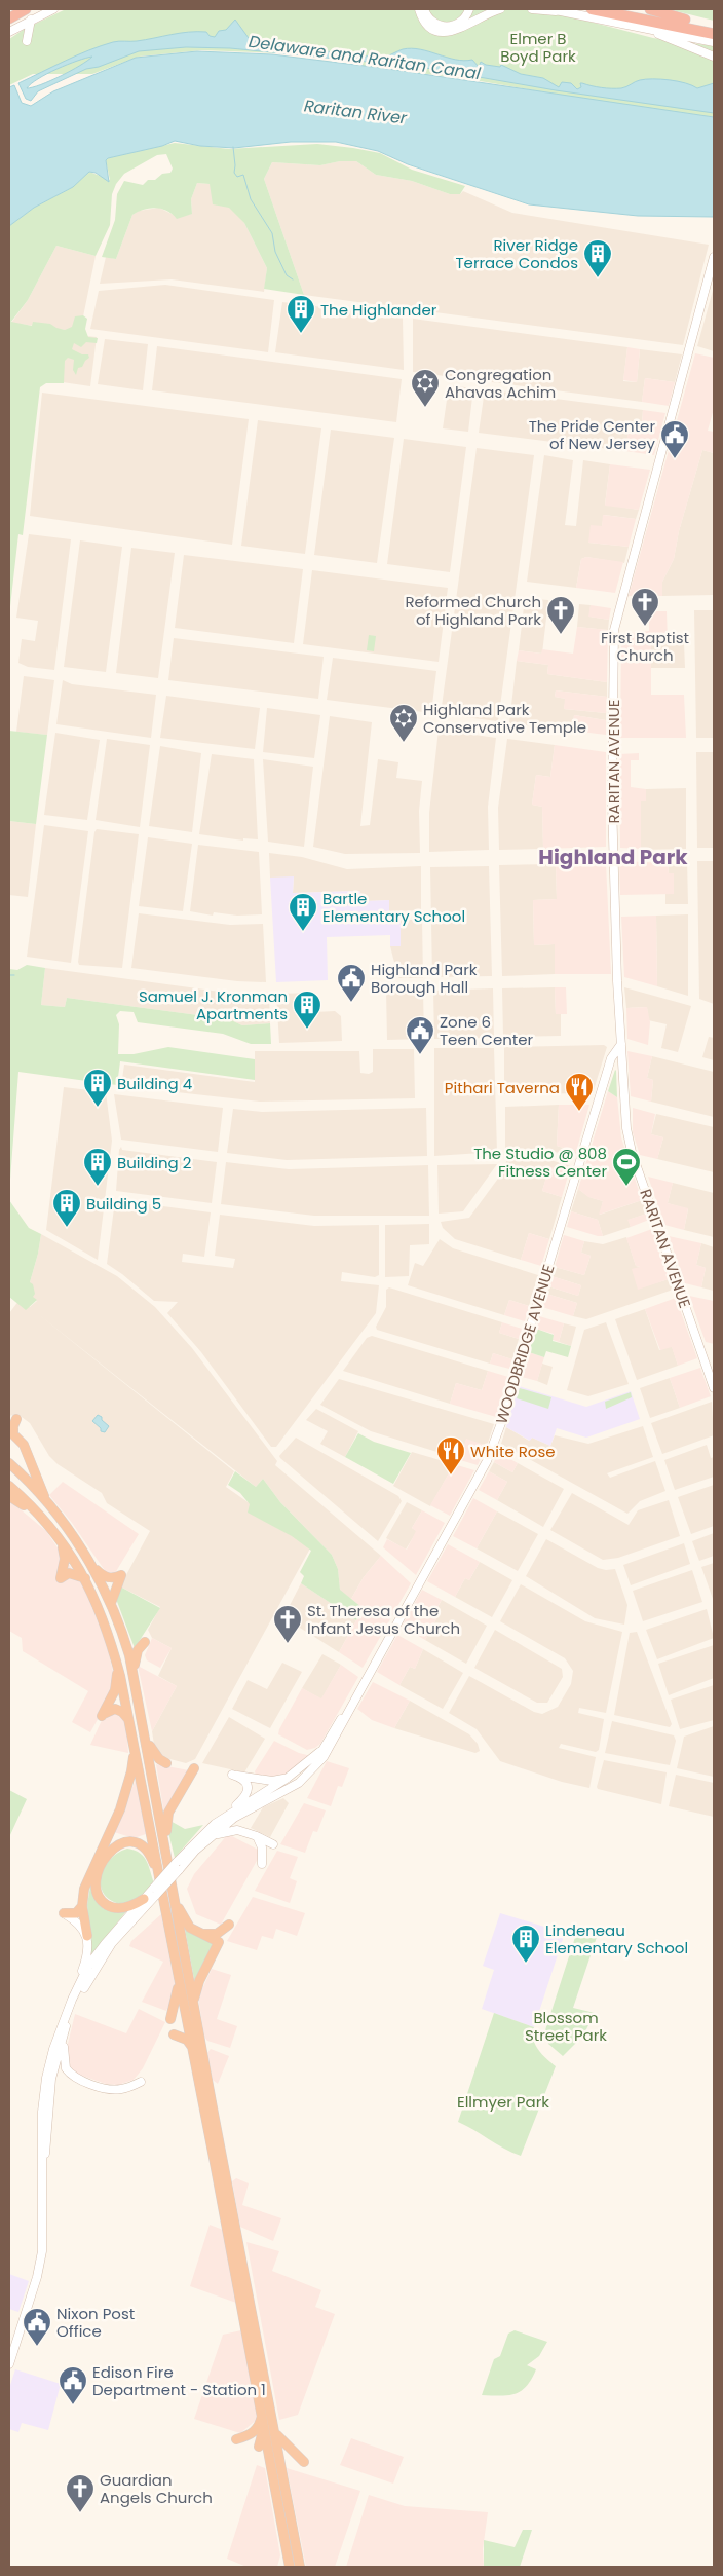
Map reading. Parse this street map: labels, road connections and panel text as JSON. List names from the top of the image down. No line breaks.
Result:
{"streets":{"main road":["RARITAN AVENUE","WOODBRIDGE AVENUE"]},"crossings":[["RARITAN AVENUE","WOODBRIDGE AVENUE"]],"districts":["Highland Park"],"water":["Delaware and Raritan Canal","Raritan River"],"parks":["Elmer B Boyd Park","Blossom Street Park","Ellmyer Park"],"places":{"building":["River Ridge Terrace Condos","The Highlander","Bartle Elementary School","Samuel J. Kronman Apartments","Building 4","Building 2","Building 5","Lindeneau Elementary School"],"synagogue":["Congregation Ahavas Achim","Highland Park Conservative Temple"],"public building":["The Pride Center of New Jersey","Highland Park Borough Hall","Zone 6 Teen Center","Nixon Post Office","Edison Fire Department - Station 1"],"church":["First Baptist Church","Reformed Church of Highland Park","St. Theresa of the Infant Jesus Church","Guardian Angels Church"],"restaurant":["Pithari Taverna","White Rose"],"sports":["The Studio @ 808 Fitness Center"]}}
